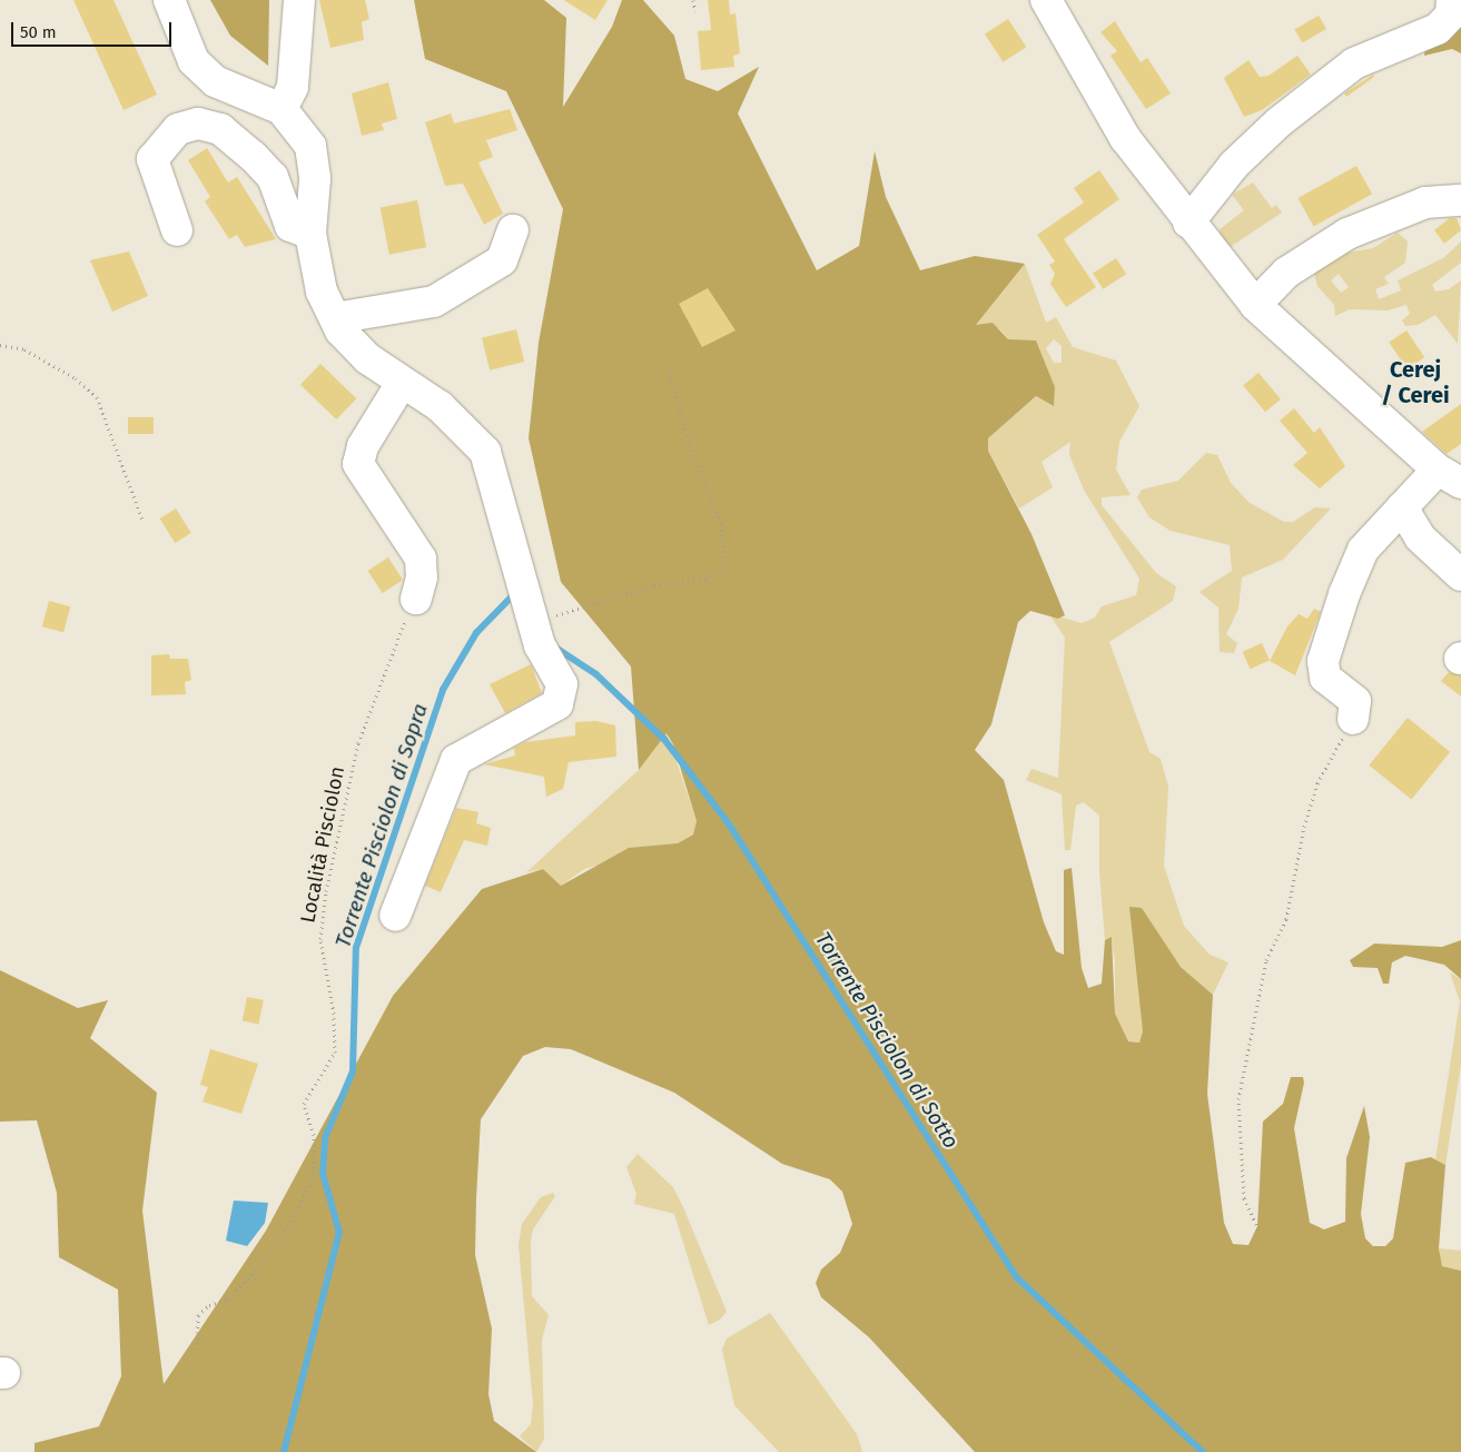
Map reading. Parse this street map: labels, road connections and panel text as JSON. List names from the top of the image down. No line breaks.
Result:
{"streets":{"path":["Località Pisciolon"]},"districts":["Cerej / Cerei"],"water":["Torrente Pisciolon di Sopra","Torrente Pisciolon di Sotto"],"scale_bar":"50 m"}
